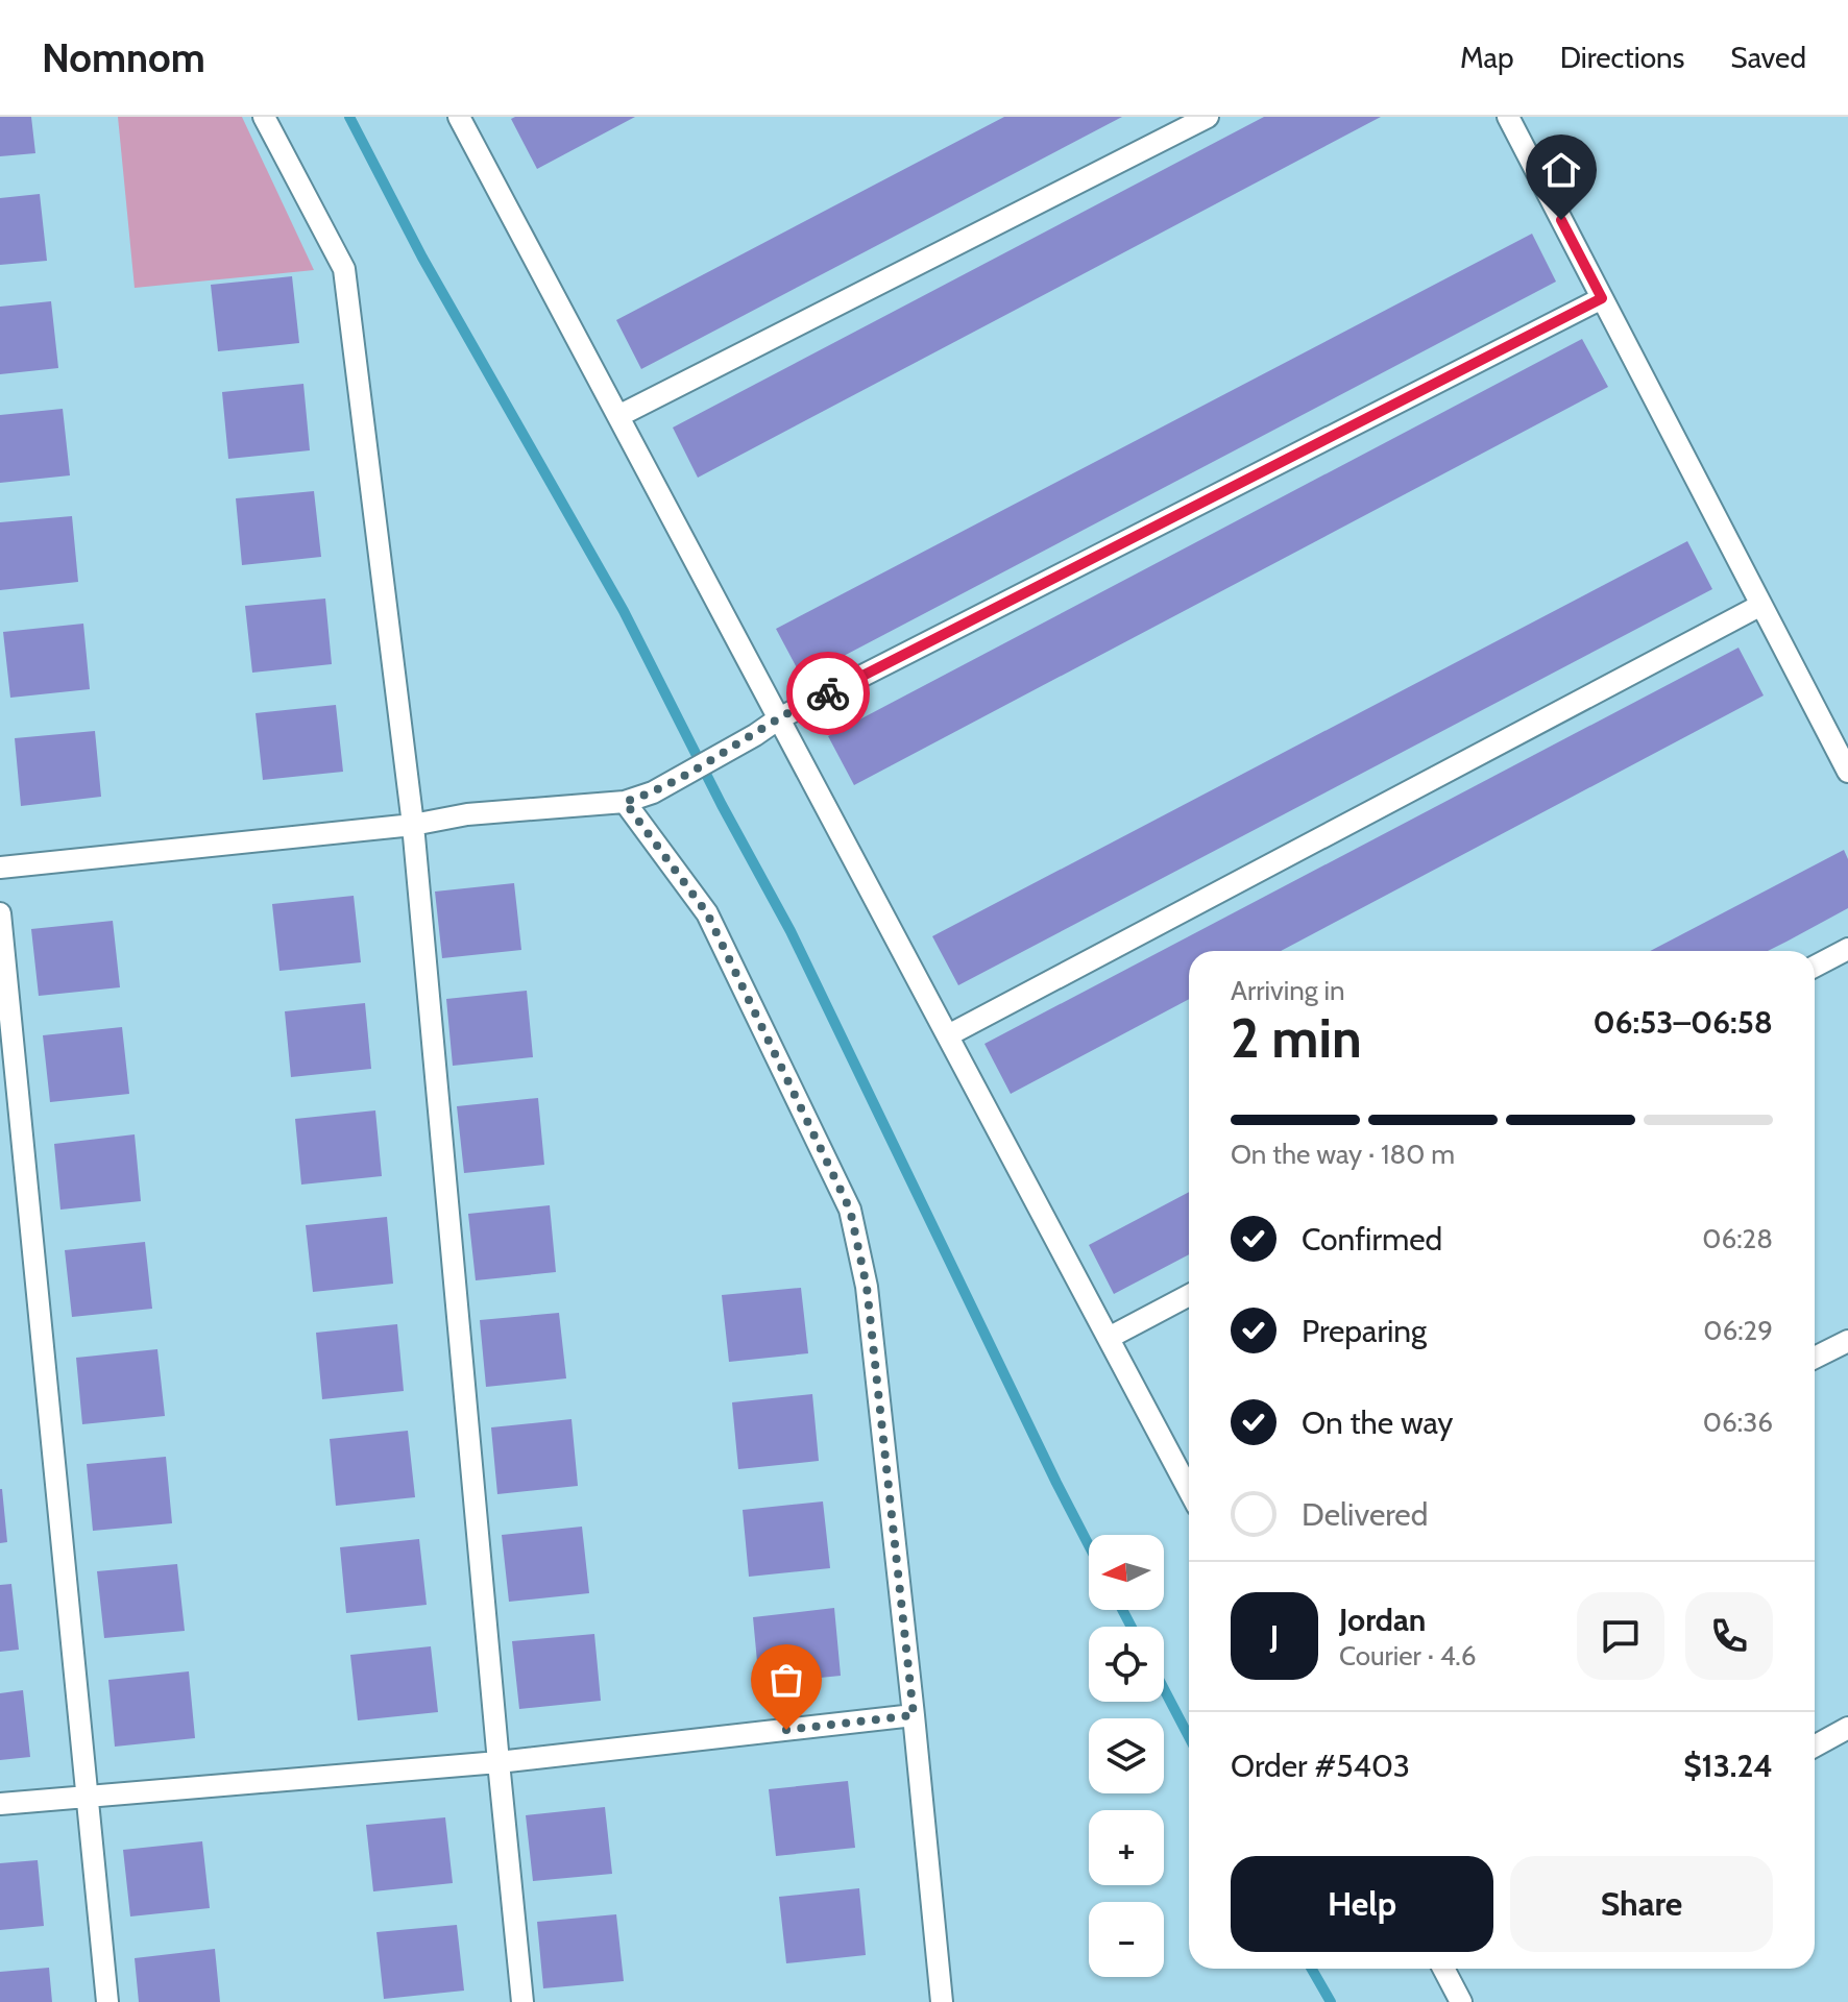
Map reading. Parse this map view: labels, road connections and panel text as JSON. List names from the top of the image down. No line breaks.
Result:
{"north":"left","page":{"header":"Nomnom","nav":["Map","Directions","Saved"],"heading":["2 min","Arriving in","06:53–06:58"],"panel":["Jordan","Courier · 4.6","Order #5403","$13.24"],"bar":"On the way · 180 m","list":[["Confirmed","06:28"],["Preparing","06:29"],["On the way","06:36"],"Delivered"],"map_buttons":["+","−"],"round":"J","buttons":["Help","Share"]}}
